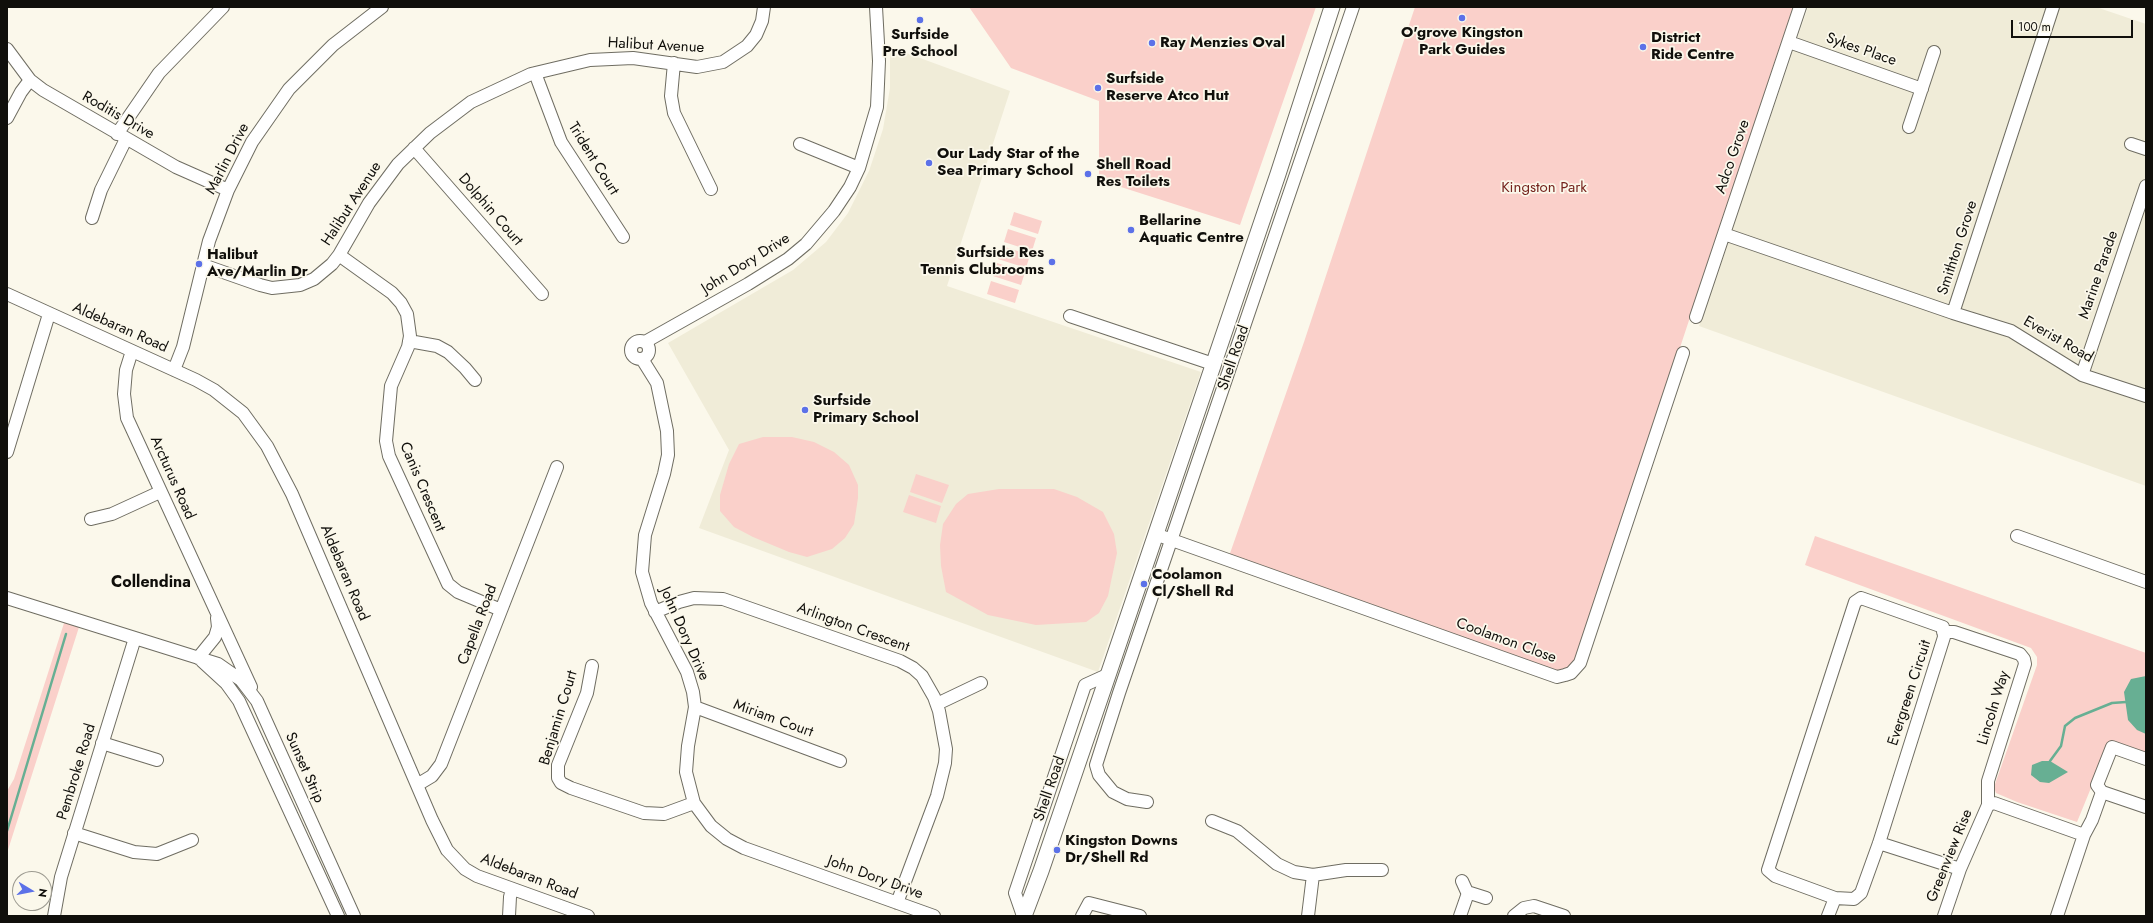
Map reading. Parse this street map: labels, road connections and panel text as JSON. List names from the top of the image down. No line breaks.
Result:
{"streets":{"main road":["Shell Road"],"street":["Halibut Avenue","Sykes Place","Roditis Drive","Adco Grove","Marlin Drive","Trident Court","Dolphin Court","Smithton Grove","John Dory Drive","Marine Parade","Aldebaran Road","Everist Road","Arcturus Road","Canis Crescent","Capella Road","Arlington Crescent","Coolamon Close","Evergreen Circuit","Lincoln Way","Benjamin Court","Miriam Court","Sunset Strip","Pembroke Road","Greenview Rise"]},"crossings":[["Halibut Avenue","Marlin Drive"],["Halibut Avenue","Trident Court"],["Halibut Avenue","Dolphin Court"],["Halibut Avenue","Canis Crescent"],["Sykes Place","Adco Grove"],["Roditis Drive","Marlin Drive"],["Adco Grove","Smithton Grove"],["Marlin Drive","Aldebaran Road"],["Smithton Grove","Everist Road"],["John Dory Drive","Arlington Crescent"],["John Dory Drive","Benjamin Court"],["John Dory Drive","Miriam Court"],["Marine Parade","Everist Road"],["Aldebaran Road","Arcturus Road"],["Aldebaran Road","Capella Road"],["Shell Road","Coolamon Close"],["Arcturus Road","Sunset Strip"],["Canis Crescent","Capella Road"],["Evergreen Circuit","Lincoln Way"],["Lincoln Way","Greenview Rise"],["Sunset Strip","Pembroke Road"]],"districts":["Collendina"],"parks":["Kingston Park"],"places":["O'grove Kingston Park Guides","Surfside Pre School","Ray Menzies Oval","District Ride Centre","Surfside Reserve Atco Hut","Our Lady Star of the Sea Primary School","Shell Road Res Toilets","Bellarine Aquatic Centre","Surfside Res Tennis Clubrooms","Halibut Ave/Marlin Dr","Surfside Primary School","Coolamon Cl/Shell Rd","Kingston Downs Dr/Shell Rd"],"scale_bar":"100 m","north":"right"}
